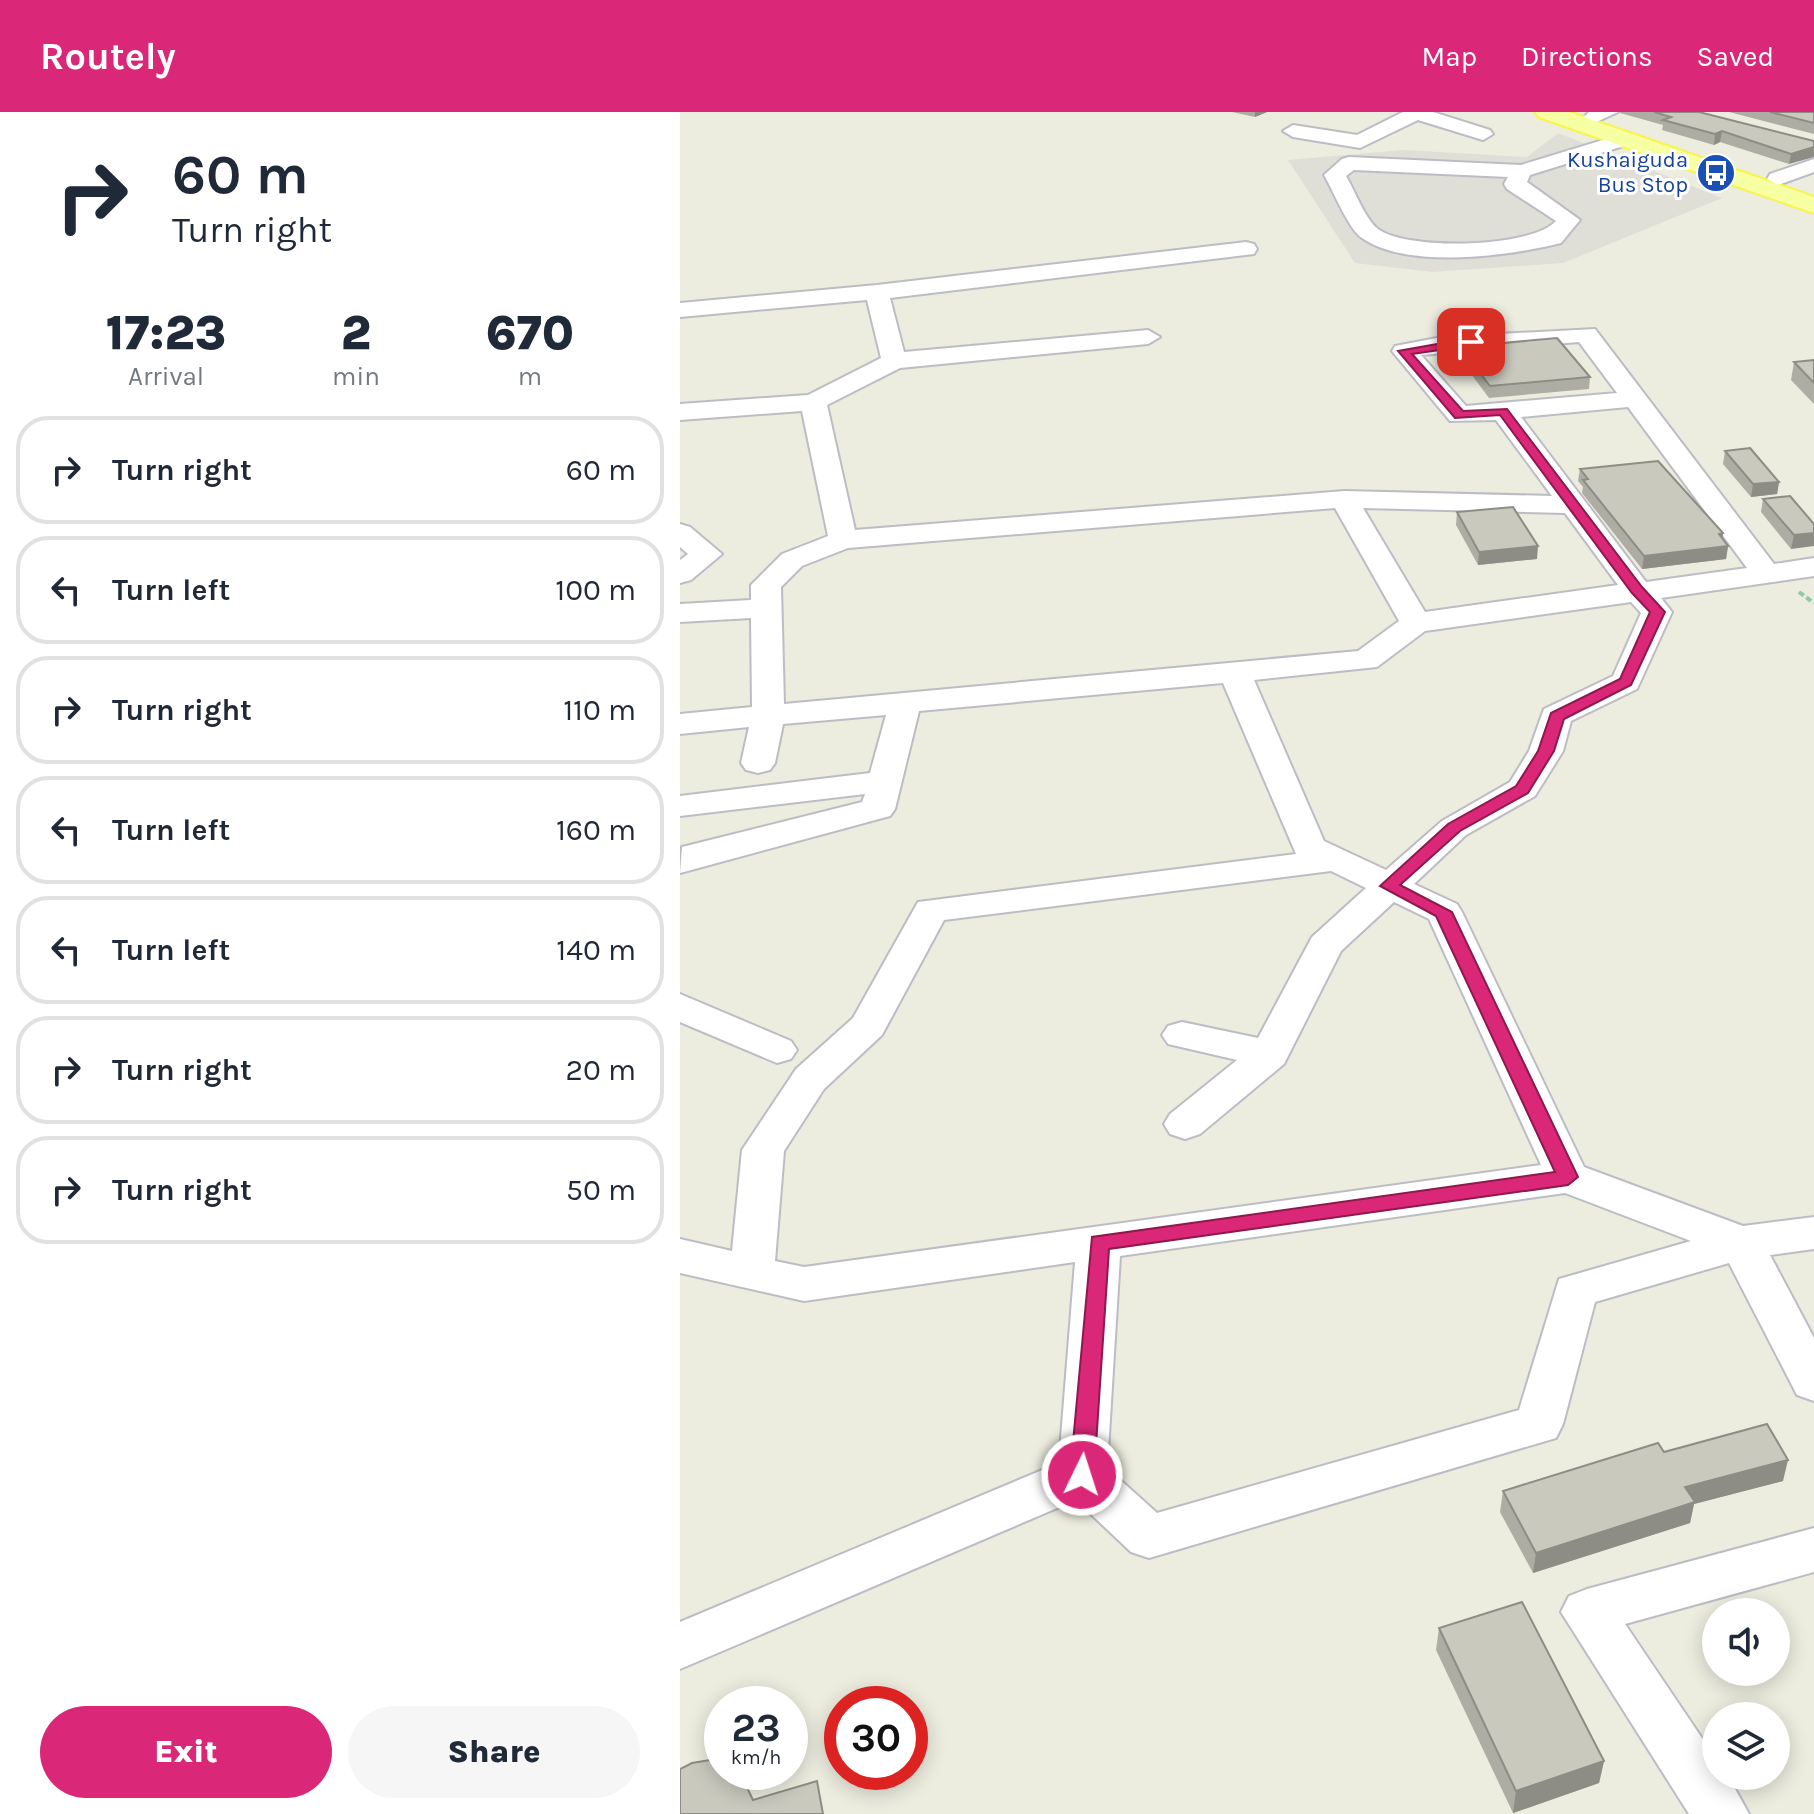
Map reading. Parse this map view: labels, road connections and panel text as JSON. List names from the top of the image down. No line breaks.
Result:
{"places":{"bus stop":["Kushaiguda Bus Stop"]},"page":{"header":"Routely","nav":["Map","Directions","Saved"],"turn":["60 m","Turn right"],"eta":["17:23","Arrival","2","min","670","m"],"list":[{"name":"Turn right","value":"60 m"},{"name":"Turn left","value":"100 m"},{"name":"Turn right","value":"110 m"},{"name":"Turn left","value":"160 m"},{"name":"Turn left","value":"140 m"},{"name":"Turn right","value":"20 m"},{"name":"Turn right","value":"50 m"}],"speed":"23 km/h","limit":"30","buttons":["Exit","Share"]}}
